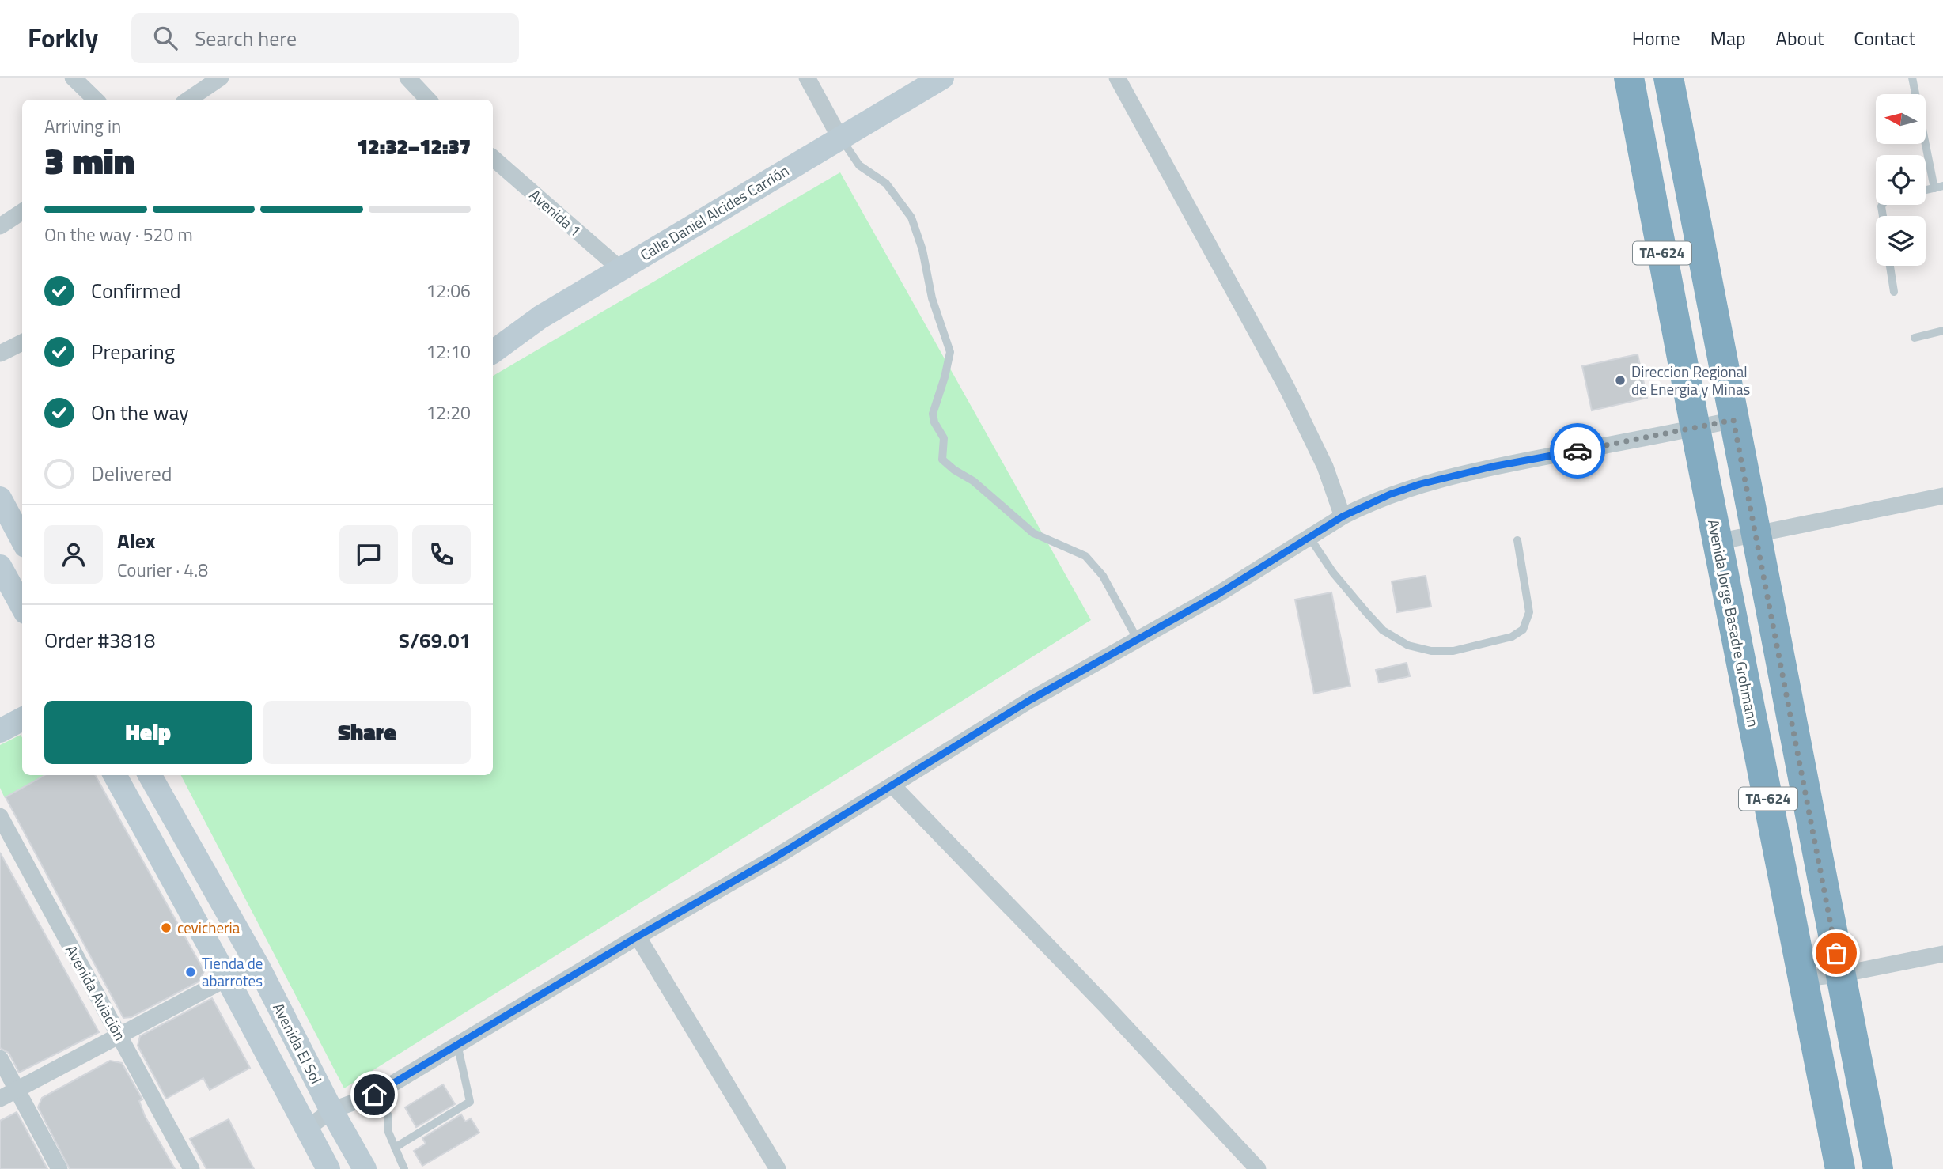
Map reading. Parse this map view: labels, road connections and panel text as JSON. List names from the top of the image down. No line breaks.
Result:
{"streets":{"highway":["TA-624","Avenida Jorge Basadre Grohmann"],"main road":["Calle Daniel Alcides Carrión","Avenida El Sol"],"street":["Avenida 1","Avenida Aviación"]},"crossings":[["Avenida 1","Calle Daniel Alcides Carrión"]],"places":["Direccion Regional de Energia y Minas","cevicheria","Tienda de abarrotes"],"north":"left","page":{"header":"Forkly","search":"Search here","nav":["Home","Map","About","Contact"],"heading":["3 min","Arriving in","12:32–12:37"],"panel":["Alex","Courier · 4.8","Order #3818","S/69.01"],"bar":"On the way · 520 m","list":[["Confirmed","12:06"],["Preparing","12:10"],["On the way","12:20"],"Delivered"],"buttons":["Help","Share"]}}
